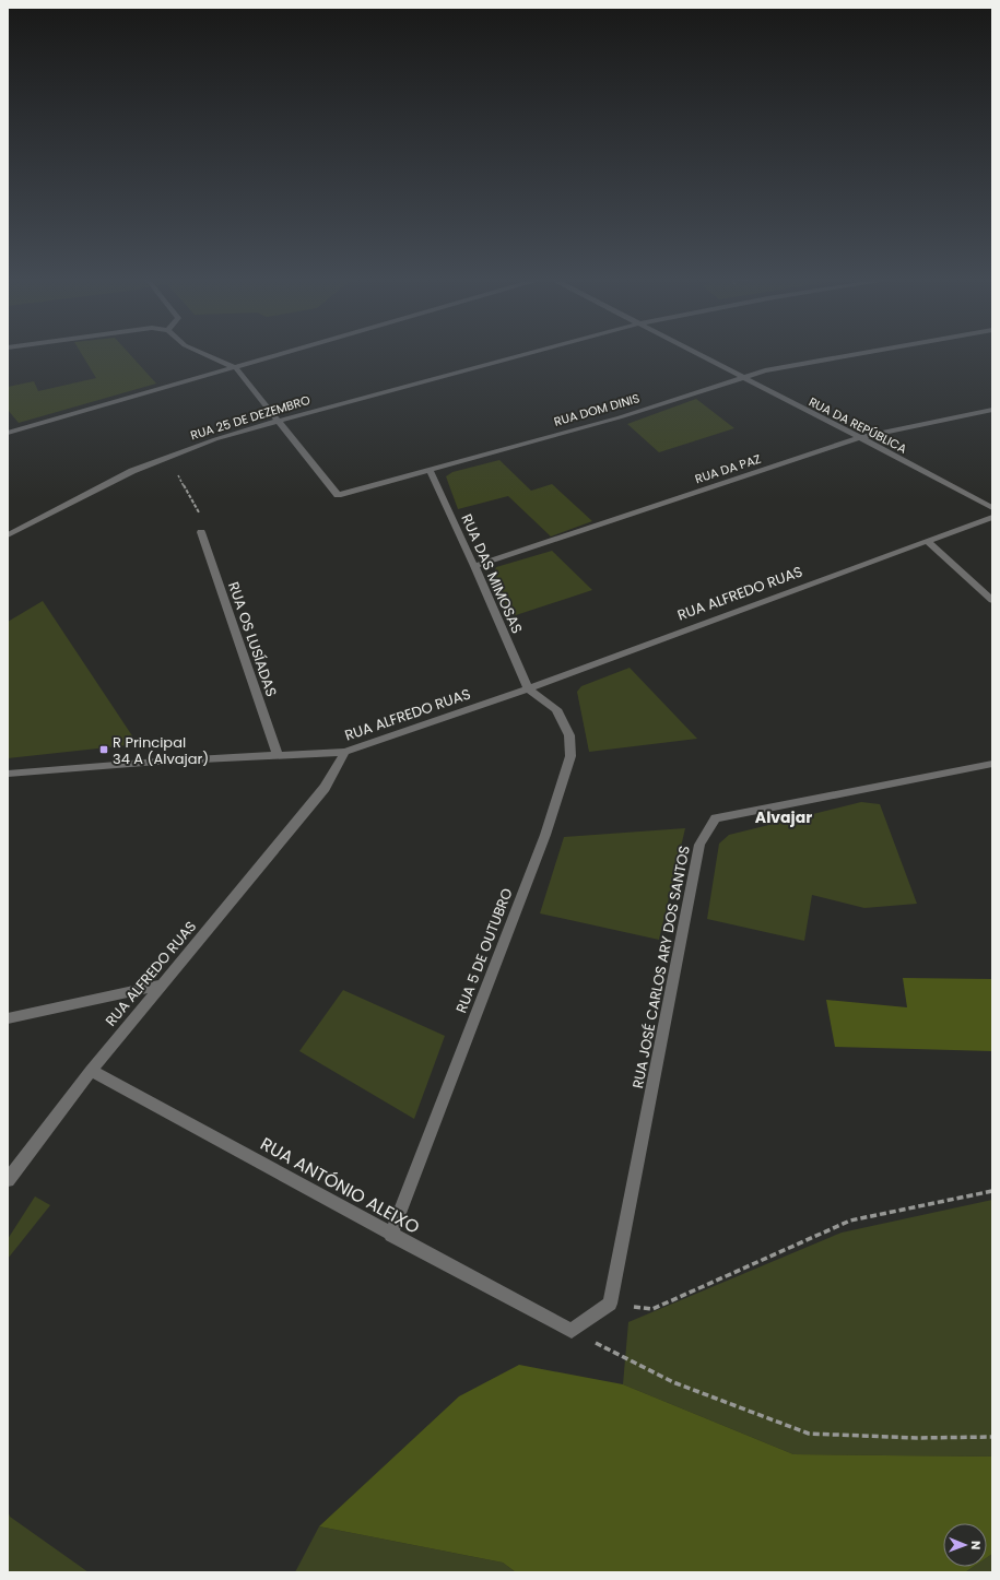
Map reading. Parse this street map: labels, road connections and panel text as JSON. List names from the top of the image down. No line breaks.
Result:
{"streets":{"street":["RUA DOM DINIS","RUA 25 DE DEZEMBRO","RUA DA REPÚBLICA","RUA DA PAZ","RUA DAS MIMOSAS","RUA ALFREDO RUAS","RUA OS LUSÍADAS","RUA 5 DE OUTUBRO","RUA JOSÉ CARLOS ARY DOS SANTOS","RUA ANTÓNIO ALEIXO"]},"crossings":[["RUA DOM DINIS","RUA 25 DE DEZEMBRO"],["RUA DOM DINIS","RUA DA REPÚBLICA"],["RUA DOM DINIS","RUA DAS MIMOSAS"],["RUA DA REPÚBLICA","RUA DA PAZ"],["RUA DA PAZ","RUA DAS MIMOSAS"],["RUA DAS MIMOSAS","RUA ALFREDO RUAS"],["RUA DAS MIMOSAS","RUA 5 DE OUTUBRO"],["RUA ALFREDO RUAS","RUA 5 DE OUTUBRO"],["RUA ALFREDO RUAS","RUA ANTÓNIO ALEIXO"],["RUA 5 DE OUTUBRO","RUA ANTÓNIO ALEIXO"]],"districts":["Alvajar"],"places":{"transit":["R Principal 34 A (Alvajar)"]},"north":"right"}
